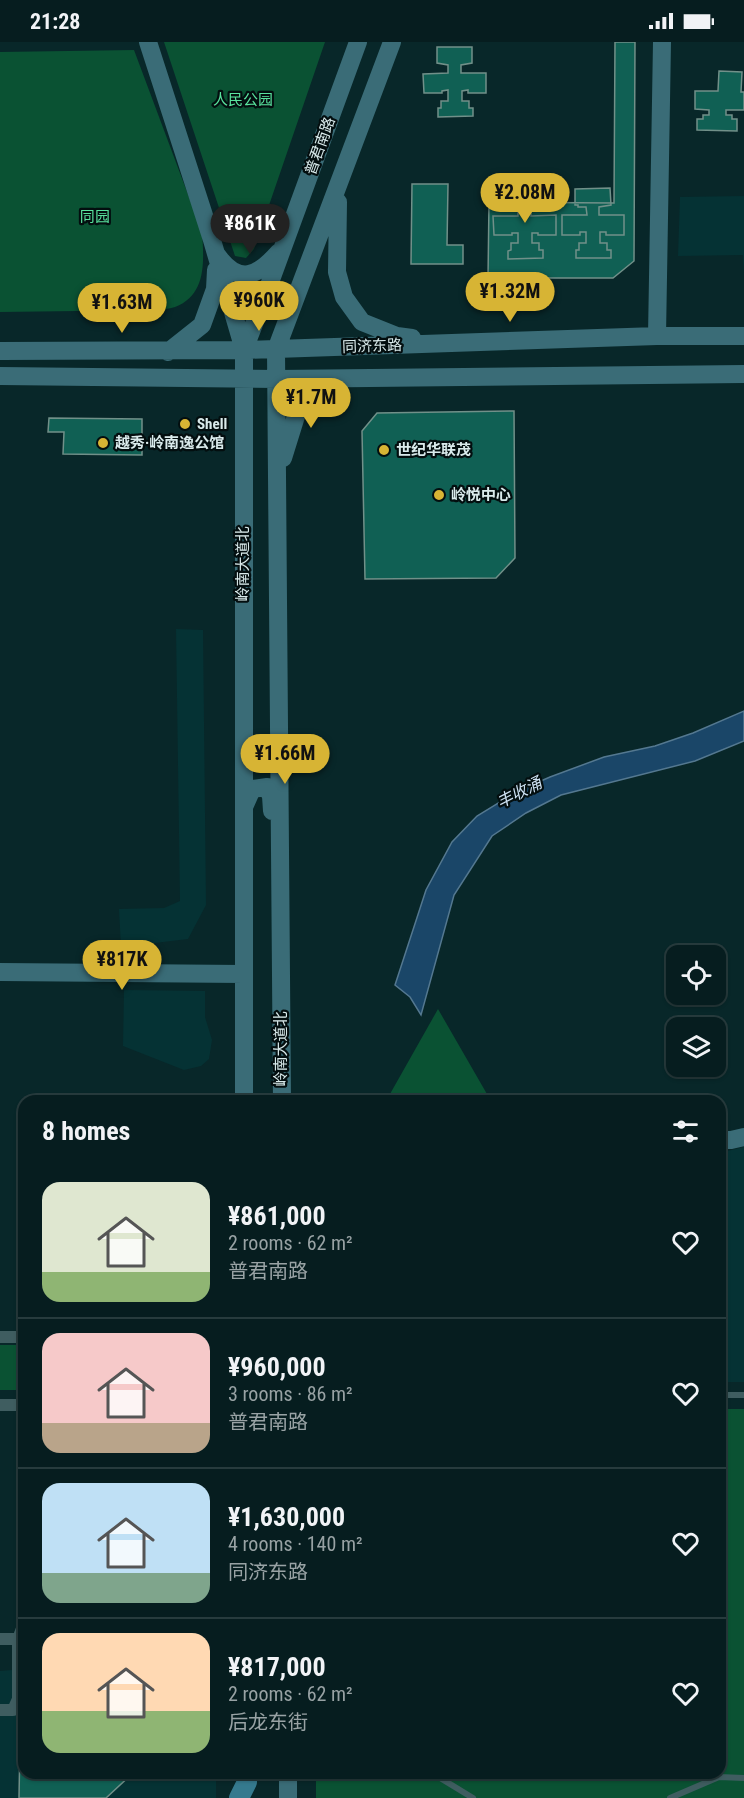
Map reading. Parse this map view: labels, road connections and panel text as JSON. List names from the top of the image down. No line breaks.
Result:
{"streets":{"main road":["普君南路","同济东路","岭南大道北"]},"crossings":[["普君南路","同济东路"],["普君南路","岭南大道北"],["同济东路","岭南大道北"]],"water":["丰收涌"],"parks":["人民公园","同园"],"places":["Shell","越秀·岭南逸公馆","世纪华联茂","岭悦中心"],"page":{"status":"21:28","price":["¥2.08M","¥861K","¥1.32M","¥960K","¥1.63M","¥1.7M","¥1.66M","¥817K"],"heading":"8 homes","list":[{"name":"¥861,000","note":"2 rooms · 62 m² · 普君南路"},{"name":"¥960,000","note":"3 rooms · 86 m² · 普君南路"},{"name":"¥1,630,000","note":"4 rooms · 140 m² · 同济东路"},{"name":"¥817,000","note":"2 rooms · 62 m² · 后龙东街"}]}}
